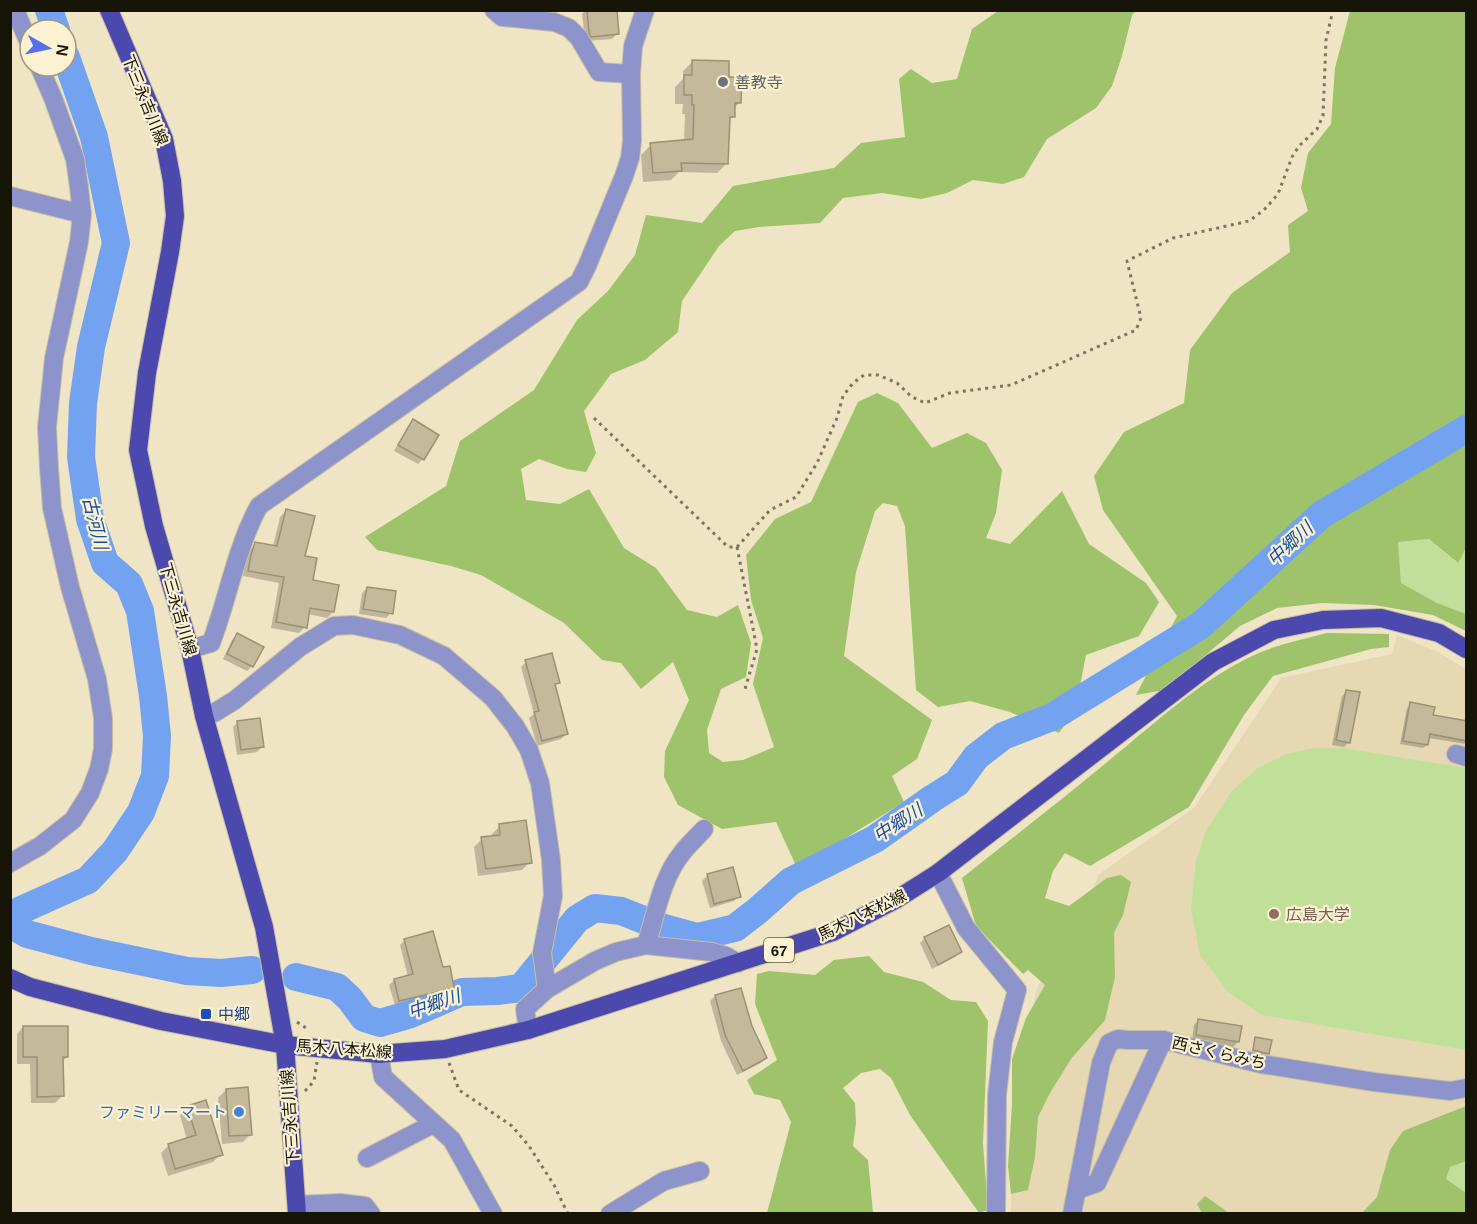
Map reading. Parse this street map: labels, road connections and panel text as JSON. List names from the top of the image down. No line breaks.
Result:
{"streets":{"main road":["下三永吉川線","馬木八本松線","67"],"street":["西さくらみち"]},"crossings":[["下三永吉川線","馬木八本松線"]],"water":["古河川","中郷川"],"places":{"other":["善教寺","広島大学","ファミリーマート"],"transit":["中郷"]},"north":"right"}
